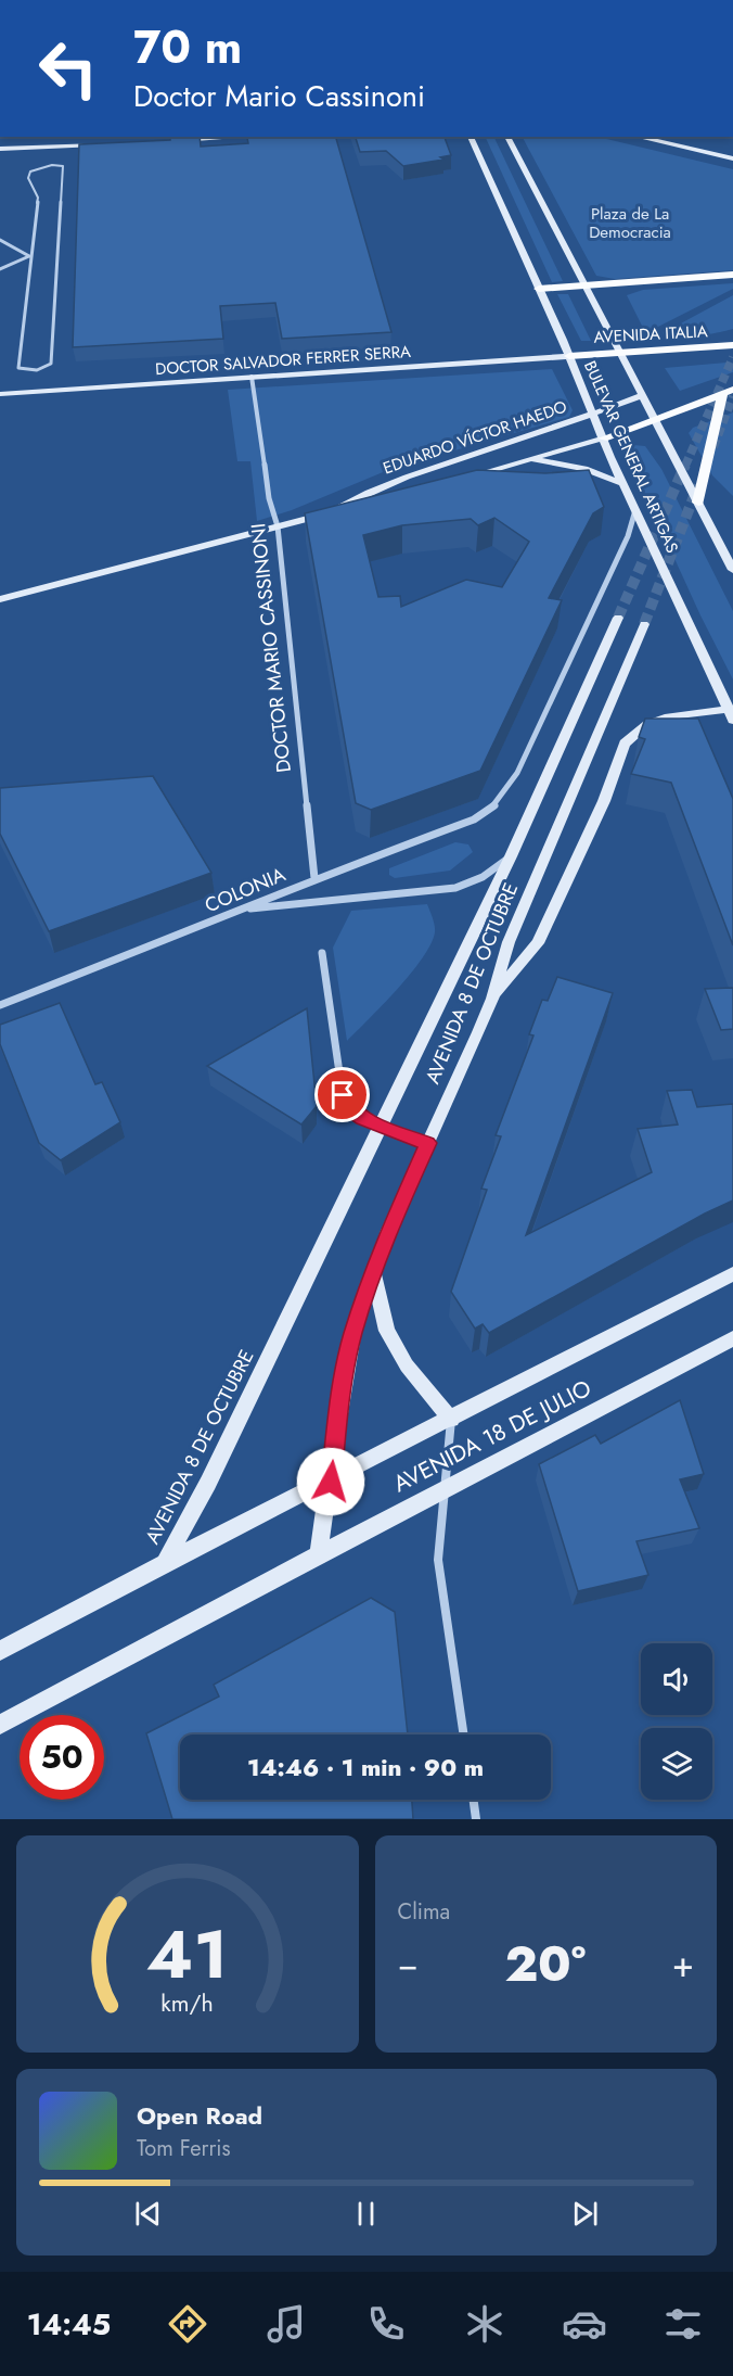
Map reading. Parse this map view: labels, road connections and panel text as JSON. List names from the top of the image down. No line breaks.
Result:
{"streets":{"main road":["AVENIDA ITALIA","DOCTOR SALVADOR FERRER SERRA","EDUARDO VÍCTOR HAEDO","BULEVAR GENERAL ARTIGAS","AVENIDA 8 DE OCTUBRE","AVENIDA 18 DE JULIO"],"street":["DOCTOR MARIO CASSINONI","COLONIA"]},"crossings":[["AVENIDA ITALIA","DOCTOR SALVADOR FERRER SERRA"],["AVENIDA ITALIA","BULEVAR GENERAL ARTIGAS"],["DOCTOR SALVADOR FERRER SERRA","BULEVAR GENERAL ARTIGAS"],["DOCTOR SALVADOR FERRER SERRA","DOCTOR MARIO CASSINONI"],["EDUARDO VÍCTOR HAEDO","BULEVAR GENERAL ARTIGAS"],["EDUARDO VÍCTOR HAEDO","DOCTOR MARIO CASSINONI"],["BULEVAR GENERAL ARTIGAS","COLONIA"],["DOCTOR MARIO CASSINONI","COLONIA"],["COLONIA","AVENIDA 8 DE OCTUBRE"],["AVENIDA 8 DE OCTUBRE","AVENIDA 18 DE JULIO"]],"parks":["Plaza de La Democracia"],"page":{"turn":["70 m","Doctor Mario Cassinoni"],"limit":"50","trip":"14:46 · 1 min · 90 m","tile":"Clima","heat":["−","20°","+"],"song":["Open Road","Tom Ferris"],"tabs":"14:45","gauge":["41","km/h"]}}
